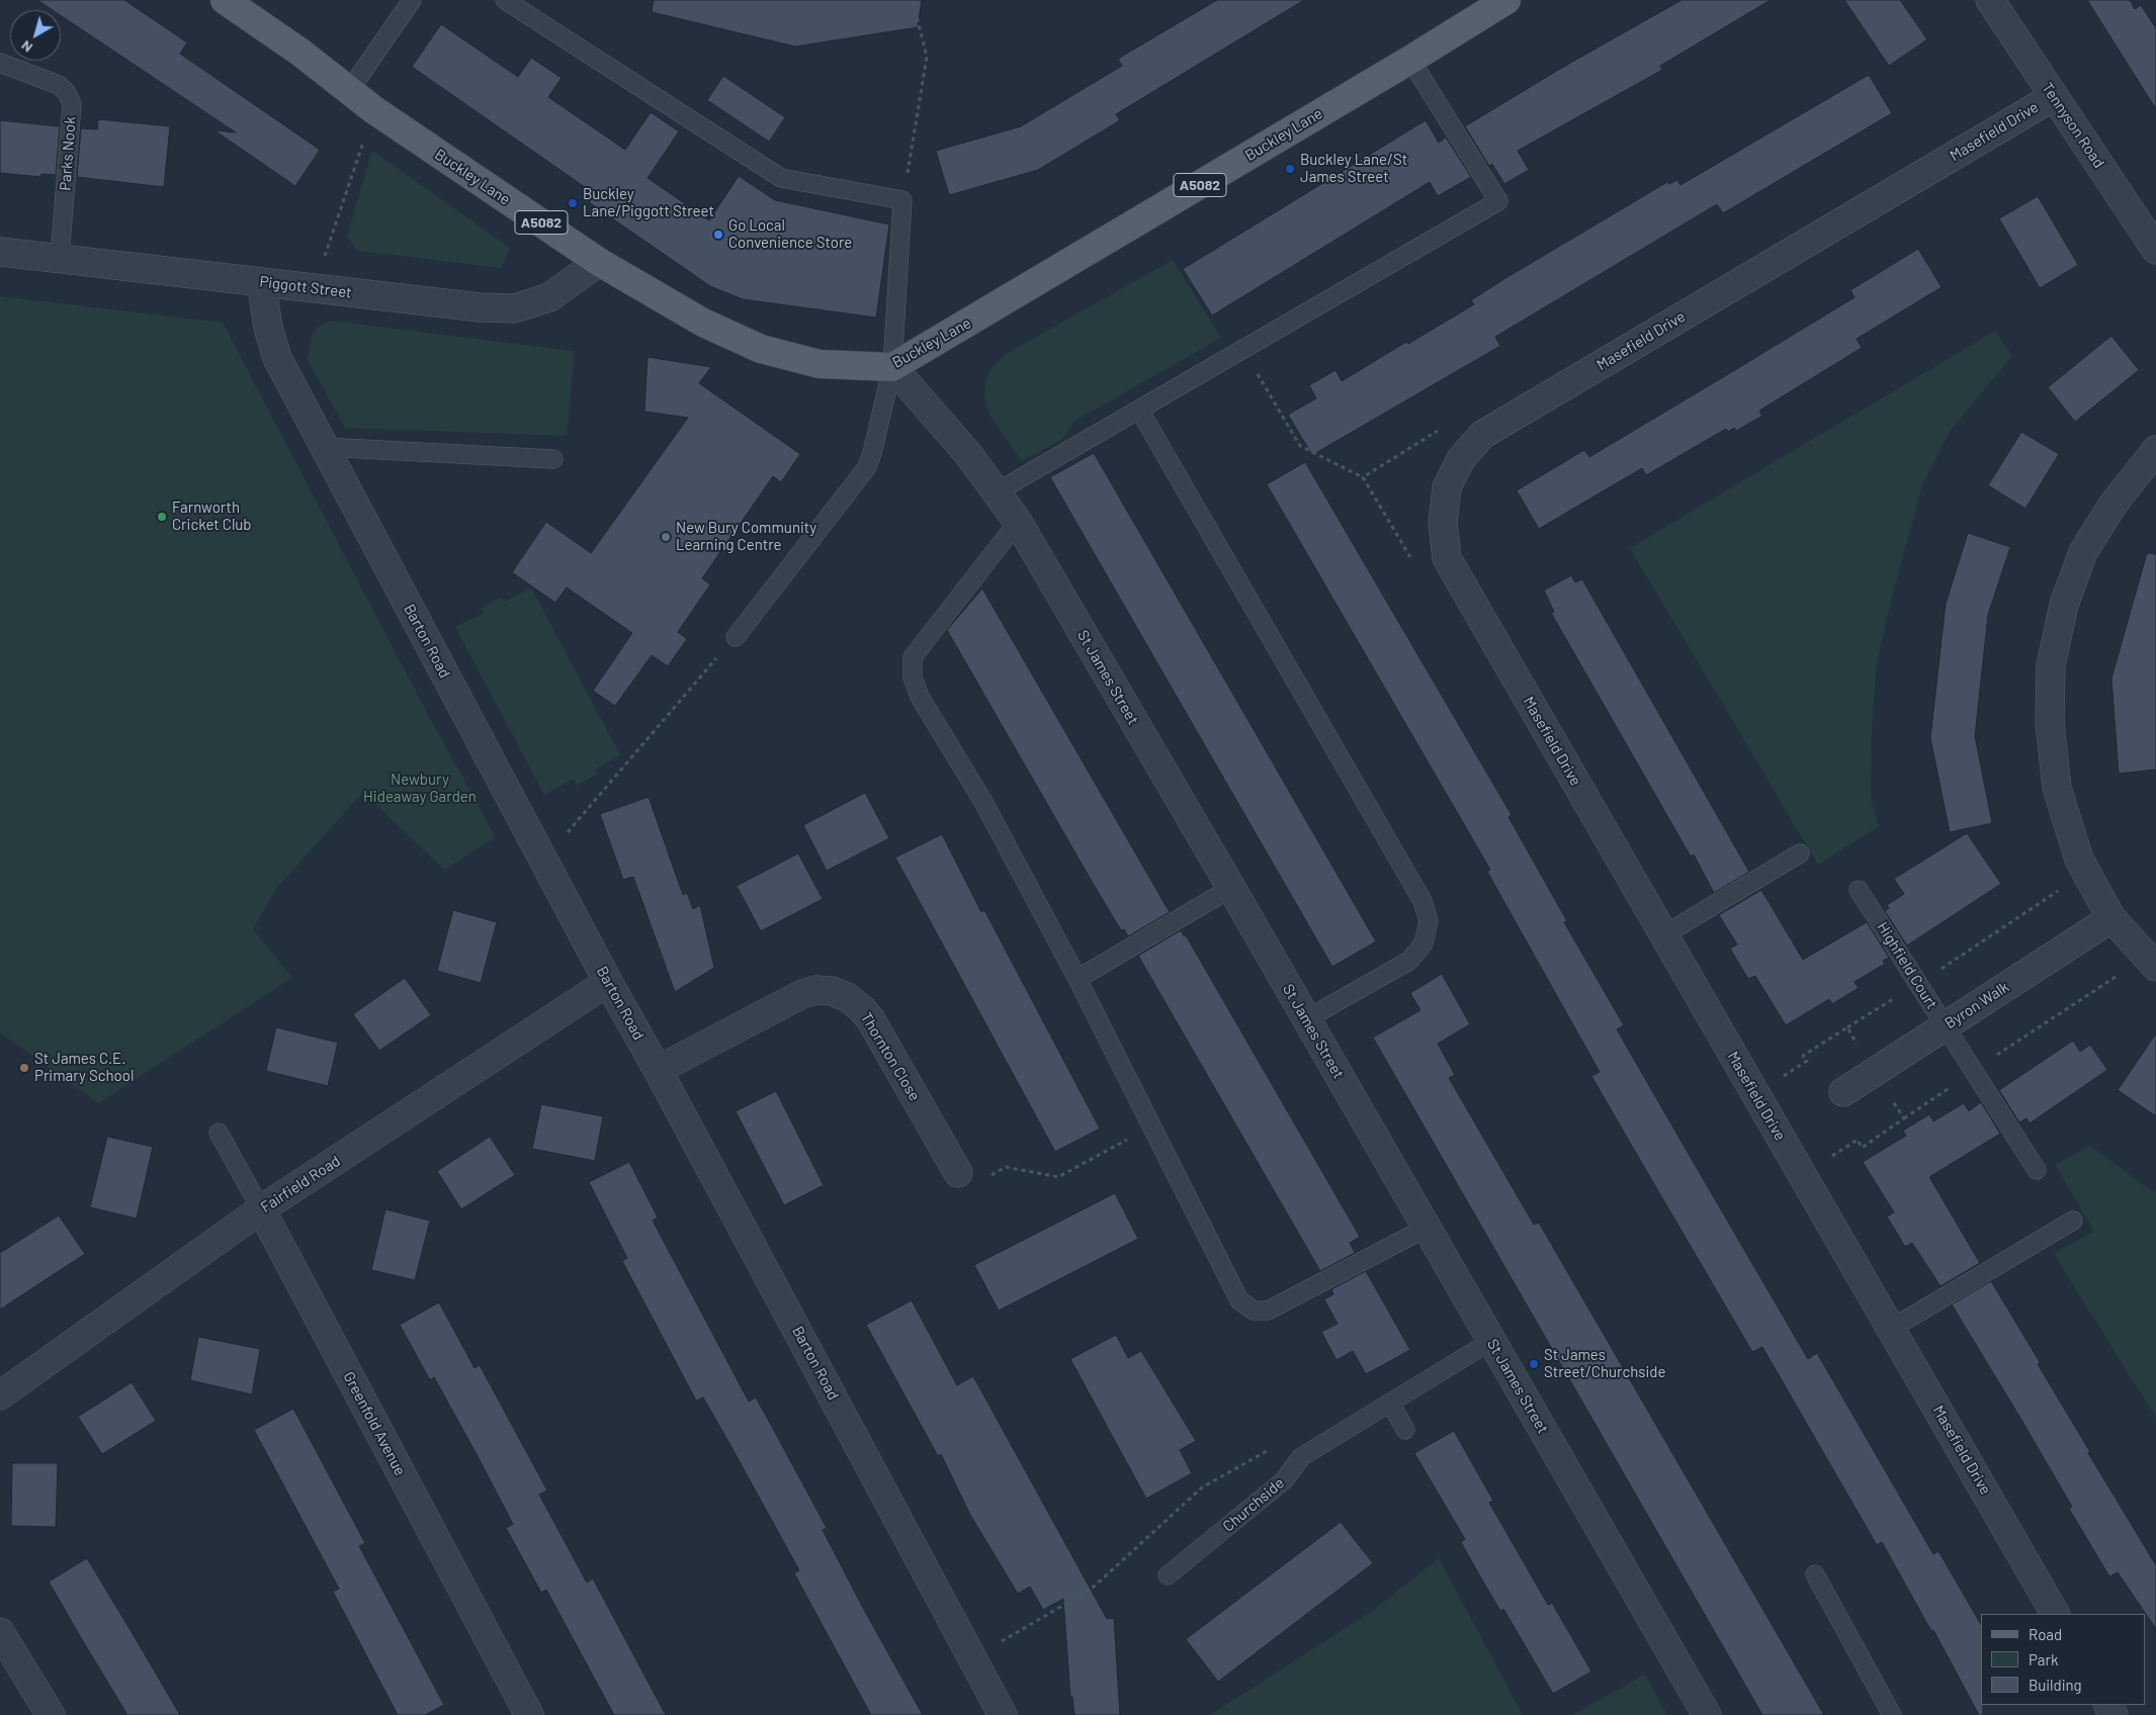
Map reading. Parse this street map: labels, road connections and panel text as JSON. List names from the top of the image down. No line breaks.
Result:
{"streets":{"main road":["Buckley Lane","A5082"],"street":["Tennyson Road","Masefield Drive","Piggott Street","Barton Road","St James Street","Byron Walk","Thornton Close","Fairfield Road","Greenfold Avenue"],"lane":["Parks Nook","Highfield Court","Churchside"]},"crossings":[["Tennyson Road","Masefield Drive"],["Buckley Lane","Piggott Street"],["Buckley Lane","St James Street"],["Parks Nook","Piggott Street"],["Piggott Street","Barton Road"],["Barton Road","Thornton Close"],["Barton Road","Fairfield Road"],["St James Street","Churchside"],["Highfield Court","Byron Walk"],["Fairfield Road","Greenfold Avenue"]],"parks":["Newbury Hideaway Garden"],"places":["Buckley Lane/St James Street","Buckley Lane/Piggott Street","Go Local Convenience Store","Farnworth Cricket Club","New Bury Community Learning Centre","St James C.E. Primary School","St James Street/Churchside"],"legend":["Road","Park","Building"],"north":"bottom left"}
